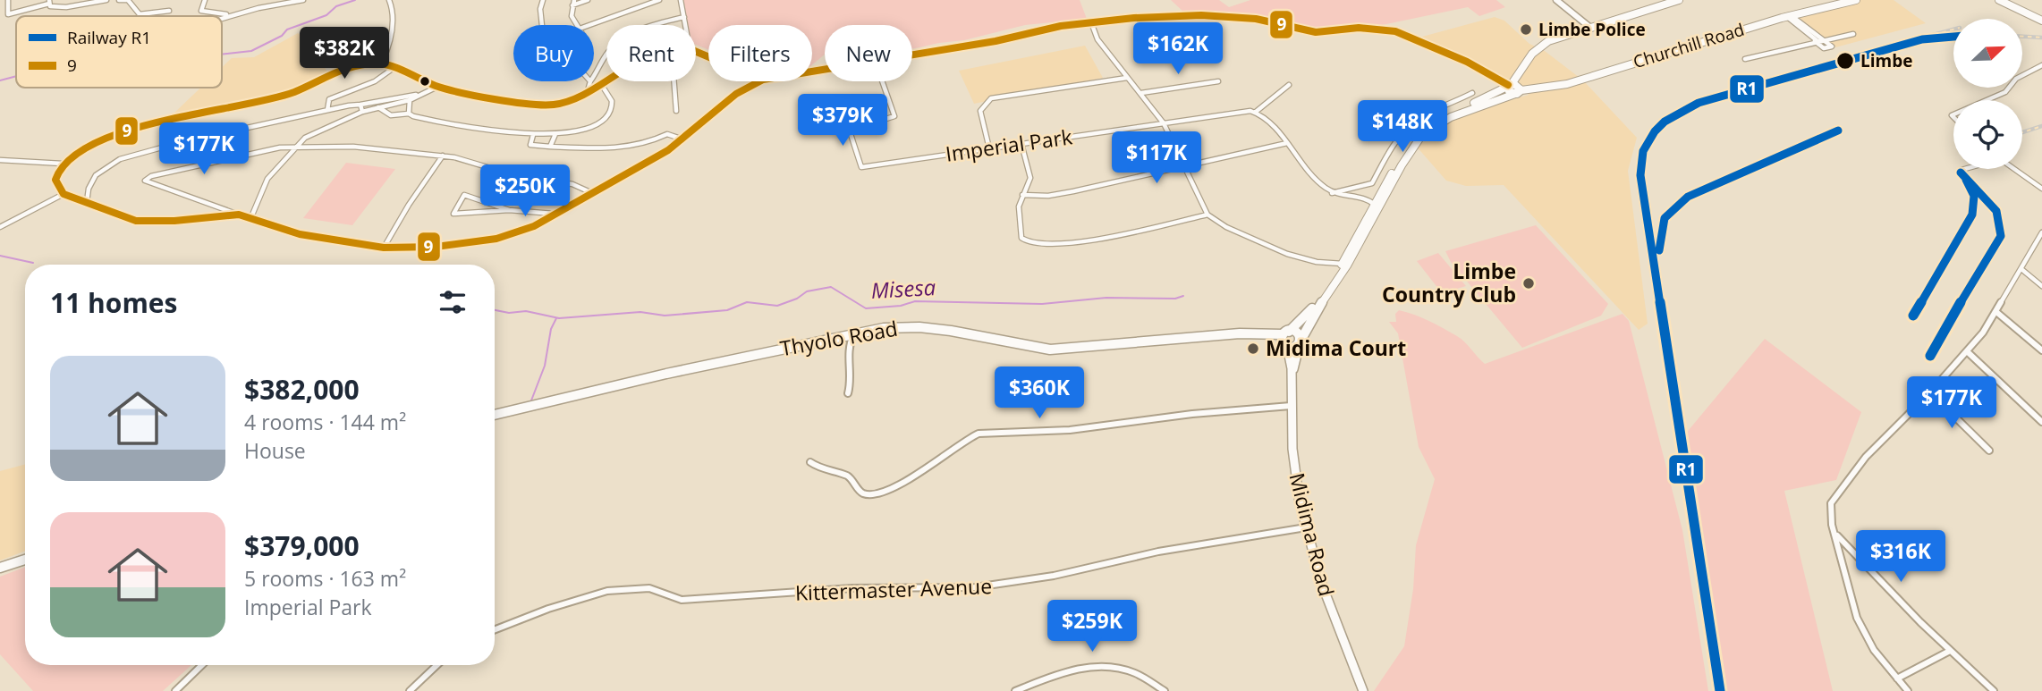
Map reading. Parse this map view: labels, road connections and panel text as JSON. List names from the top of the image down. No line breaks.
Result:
{"streets":{"highway":["Churchill Road","Thyolo Road"],"main road":["Midima Road"],"street":["Imperial Park","Kittermaster Avenue"]},"crossings":[["Churchill Road","Thyolo Road"],["Churchill Road","Midima Road"],["Thyolo Road","Midima Road"],["Midima Road","Kittermaster Avenue"]],"water":["Misesa"],"places":["Limbe Police","Limbe","Limbe Country Club","Midima Court"],"lines":["transit line 9","rail line R1"],"legend":["Railway R1","9"],"north":"top right","page":{"price":["$162K","$382K","$379K","$148K","$177K","$117K","$250K","$360K","$177K","$316K","$259K"],"chip":["Buy","Rent","Filters","New"],"heading":"11 homes","list":[{"name":"$382,000","note":"4 rooms · 144 m² · House"},{"name":"$379,000","note":"5 rooms · 163 m² · Imperial Park"}]}}
